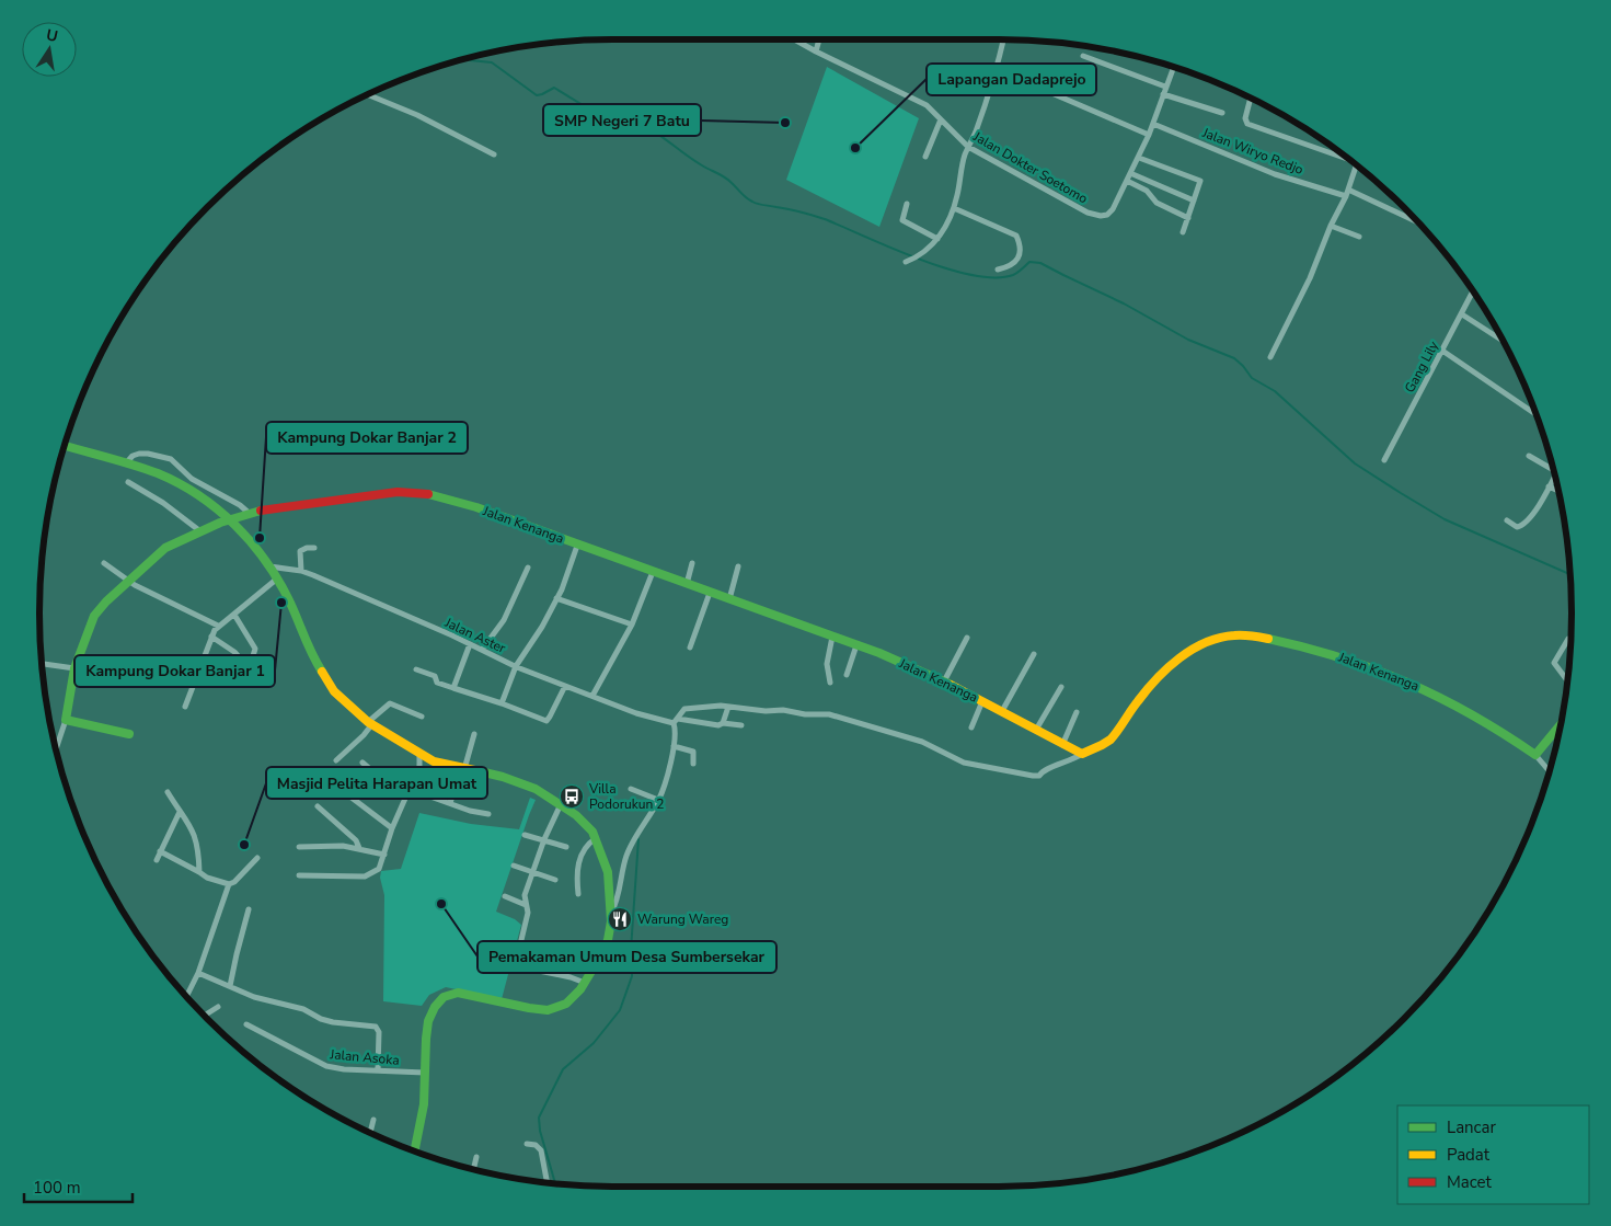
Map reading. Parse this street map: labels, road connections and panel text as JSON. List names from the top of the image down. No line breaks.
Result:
{"streets":{"street":["Jalan Wiryo Redjo","Jalan Dokter Soetomo","Gang Lily","Jalan Kenanga","Jalan Aster","Jalan Asoka"]},"places":{"other":["SMP Negeri 7 Batu","Lapangan Dadaprejo","Kampung Dokar Banjar 2","Kampung Dokar Banjar 1","Masjid Pelita Harapan Umat","Pemakaman Umum Desa Sumbersekar"],"bus stop":["Villa Podorukun 2"],"restaurant":["Warung Wareg"]},"legend":["Lancar","Padat","Macet"],"scale_bar":"100 m","north":"top"}
